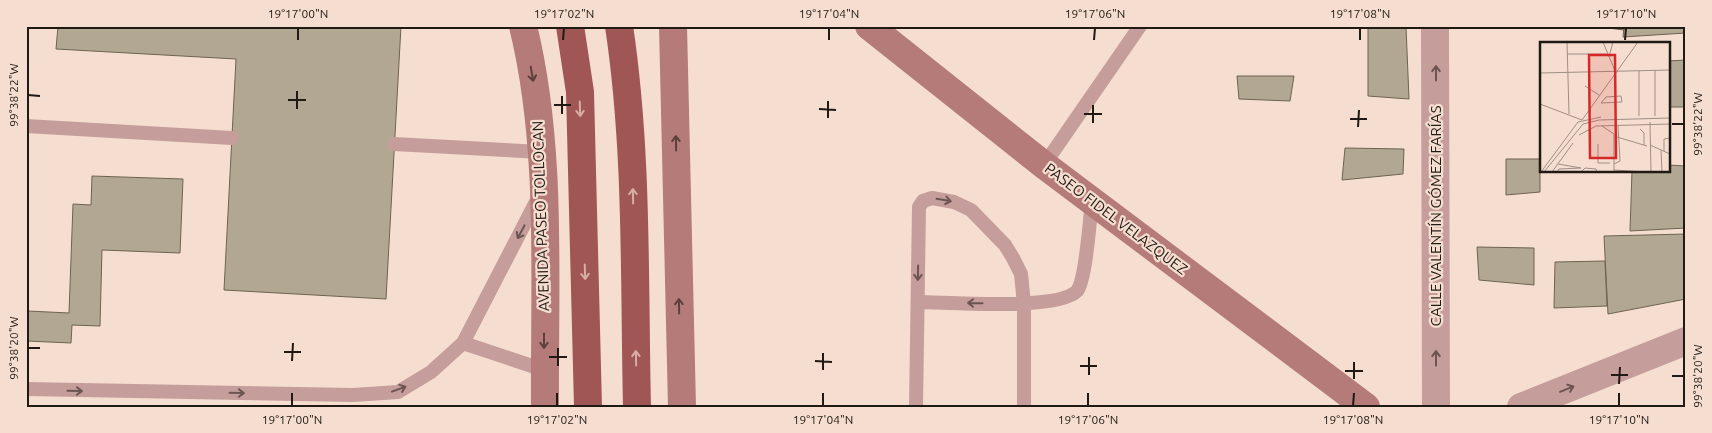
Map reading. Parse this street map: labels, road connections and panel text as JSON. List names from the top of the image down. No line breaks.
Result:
{"streets":{"main road":["AVENIDA PASEO TOLLOCAN","PASEO FIDEL VELAZQUEZ"],"street":["CALLE VALENTÍN GÓMEZ FARÍAS"]},"one_way":["CALLE VALENTÍN GÓMEZ FARÍAS"],"coordinates":["19°17'00\"N","19°17'02\"N","19°17'04\"N","19°17'06\"N","19°17'08\"N","19°17'10\"N","99°38'22\"W","99°38'20\"W"]}
